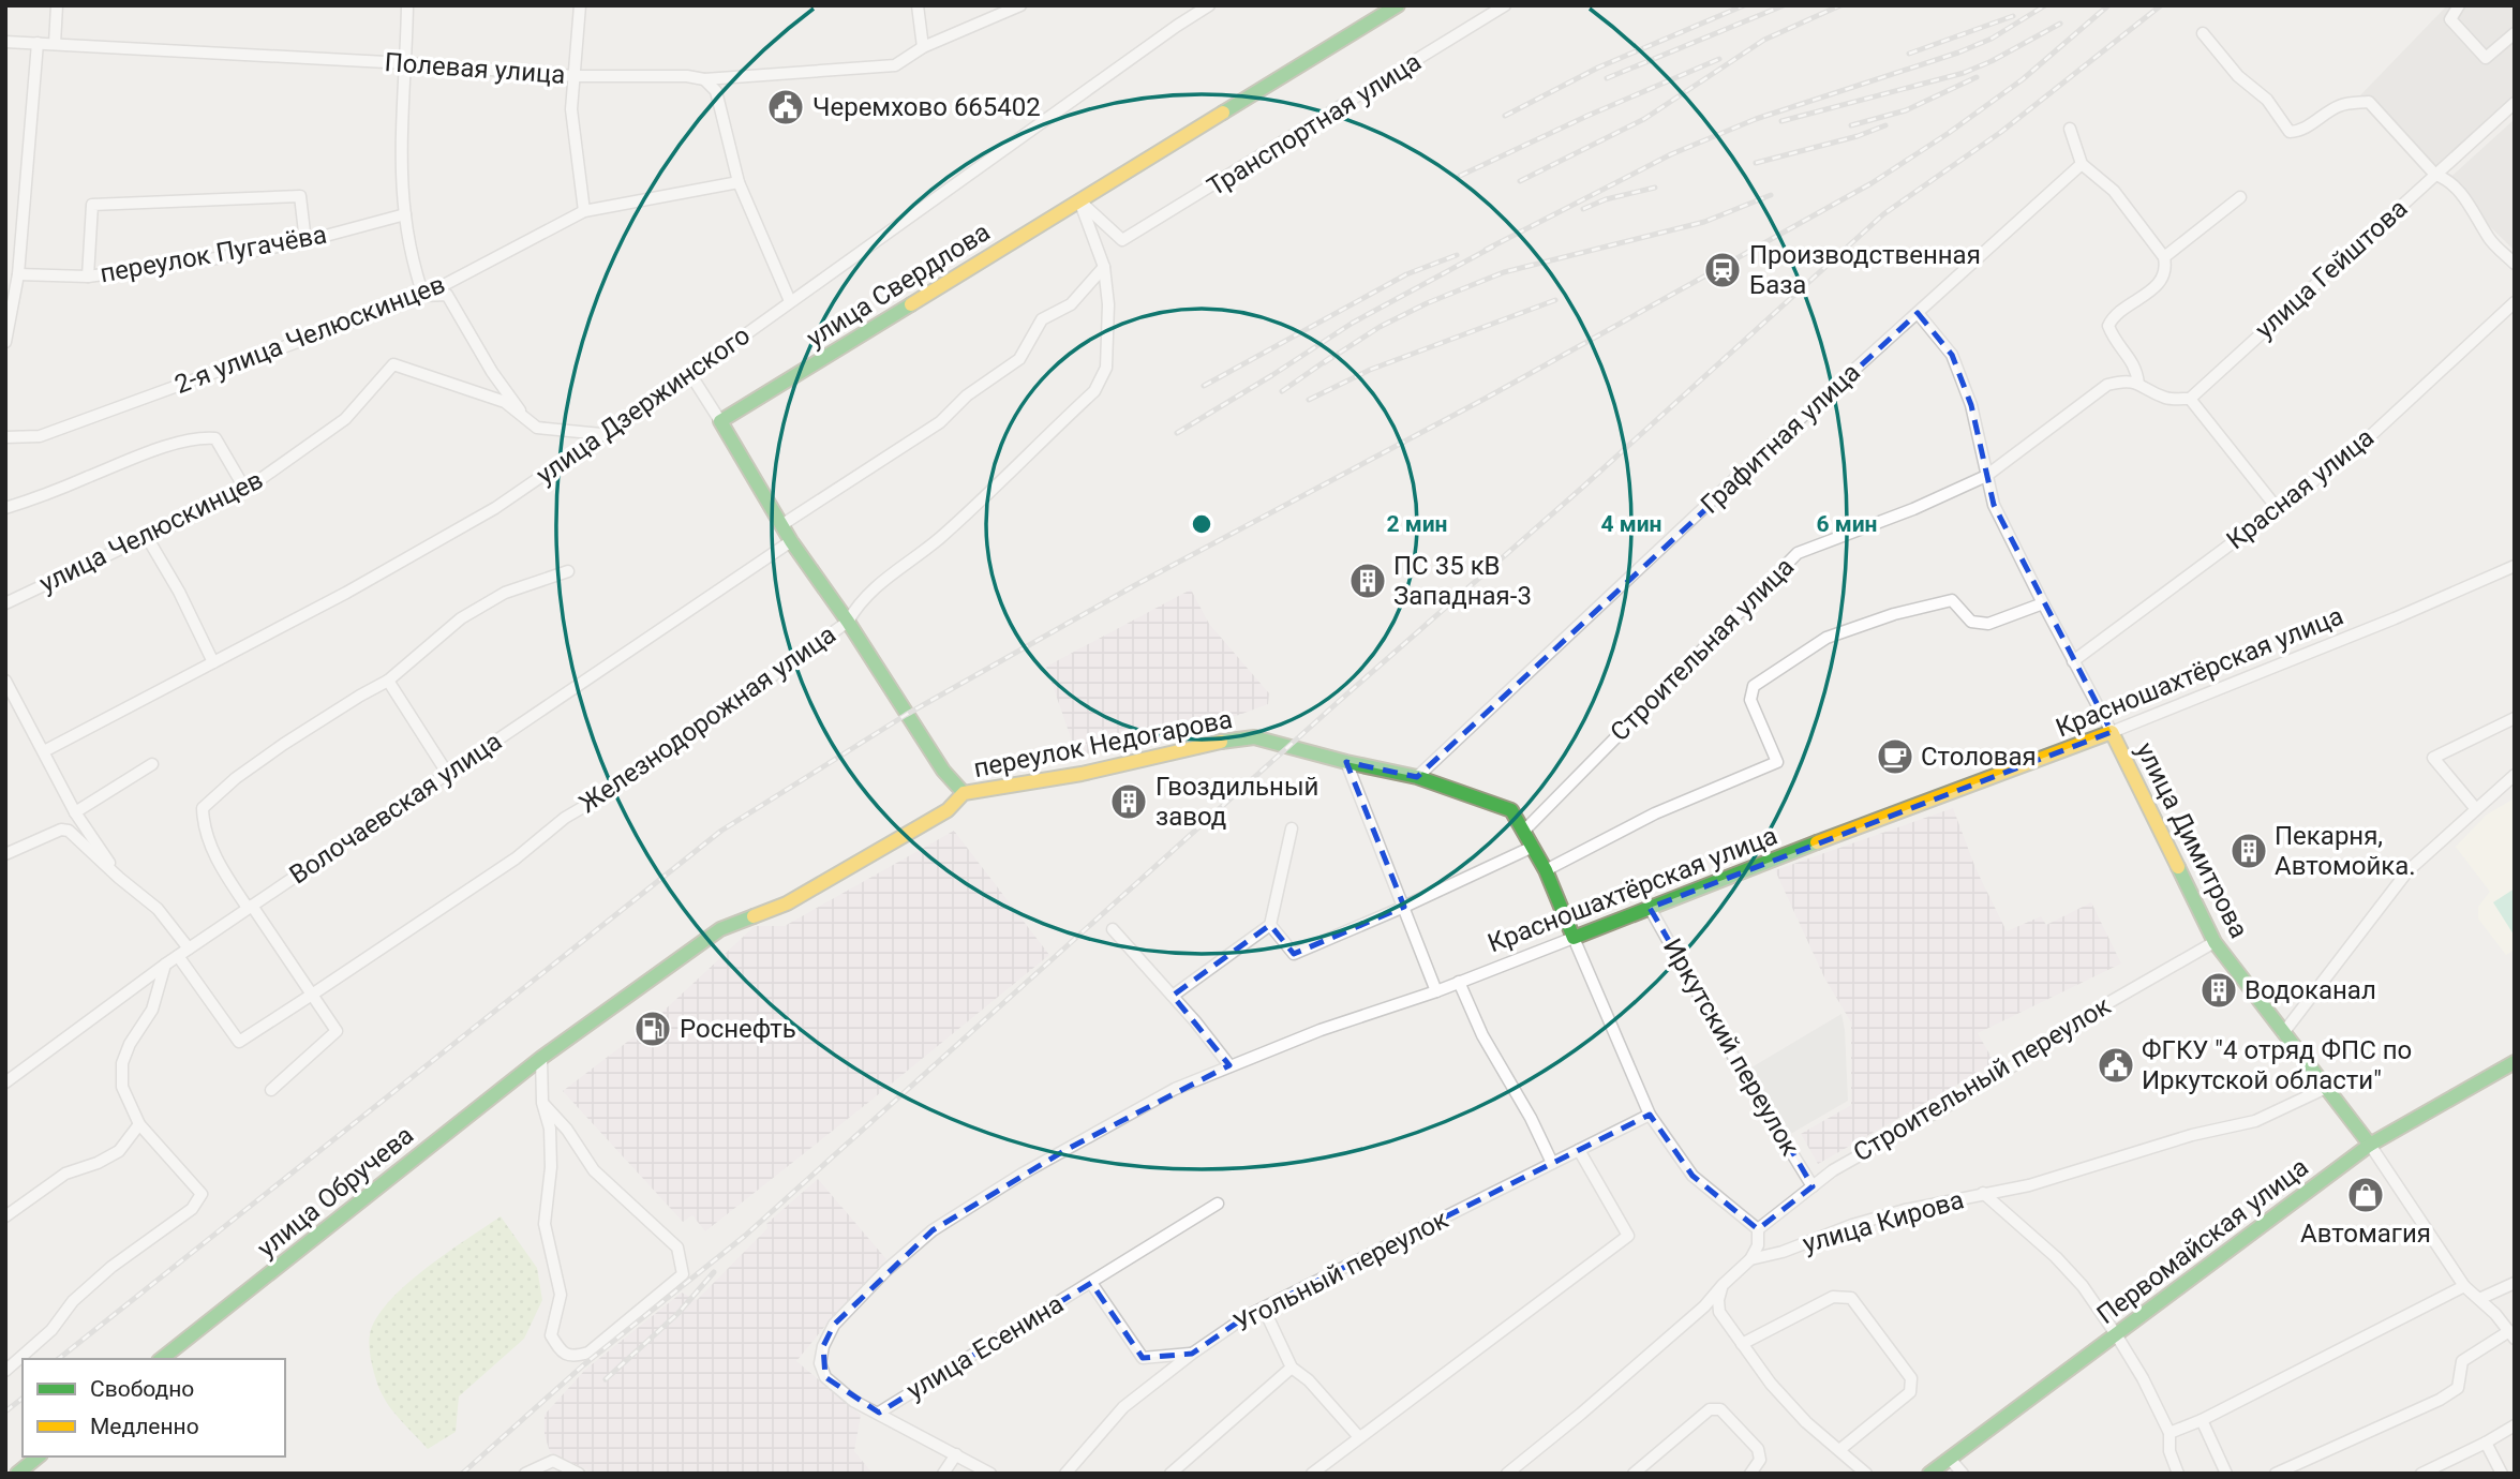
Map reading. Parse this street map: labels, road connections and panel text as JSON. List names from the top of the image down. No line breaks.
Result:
{"streets":{"street":["Полевая улица","Транспортная улица","переулок Пугачёва","улица Гейштова","улица Свердлова","2-я улица Челюскинцев","улица Дзержинского","Графитная улица","Красная улица","улица Челюскинцев","Строительная улица","Красношахтёрская улица","Железнодорожная улица","переулок Недогарова","Волочаевская улица","улица Димитрова","Иркутский переулок","Строительный переулок","улица Обручева","улица Кирова","Первомайская улица","Угольный переулок","улица Есенина"]},"crossings":[["Транспортная улица","улица Свердлова"],["Транспортная улица","Железнодорожная улица"],["улица Свердлова","Железнодорожная улица"],["улица Дзержинского","улица Челюскинцев"],["Графитная улица","переулок Недогарова"],["Графитная улица","улица Димитрова"],["Красная улица","улица Димитрова"],["Строительная улица","переулок Недогарова"],["Строительная улица","улица Димитрова"],["Красношахтёрская улица","переулок Недогарова"],["Красношахтёрская улица","улица Димитрова"],["Красношахтёрская улица","Иркутский переулок"],["Красношахтёрская улица","улица Есенина"],["Железнодорожная улица","переулок Недогарова"],["Железнодорожная улица","Волочаевская улица"],["переулок Недогарова","Строительный переулок"],["переулок Недогарова","улица Обручева"],["переулок Недогарова","Угольный переулок"],["улица Димитрова","Строительный переулок"],["улица Димитрова","улица Кирова"],["улица Димитрова","Первомайская улица"],["Иркутский переулок","Строительный переулок"]],"places":{"public building":["Черемхово 665402","ФГКУ \"4 отряд ФПС по Иркутской области\""],"station":["Производственная База"],"building":["ПС 35 кВ Западная-3","Гвоздильный завод","Пекарня, Автомойка.","Водоканал"],"cafe":["Столовая"],"fuel station":["Роснефть"],"shop":["Автомагия"]},"legend":["Свободно","Медленно"],"rings":["2 мин","4 мин","6 мин"]}
